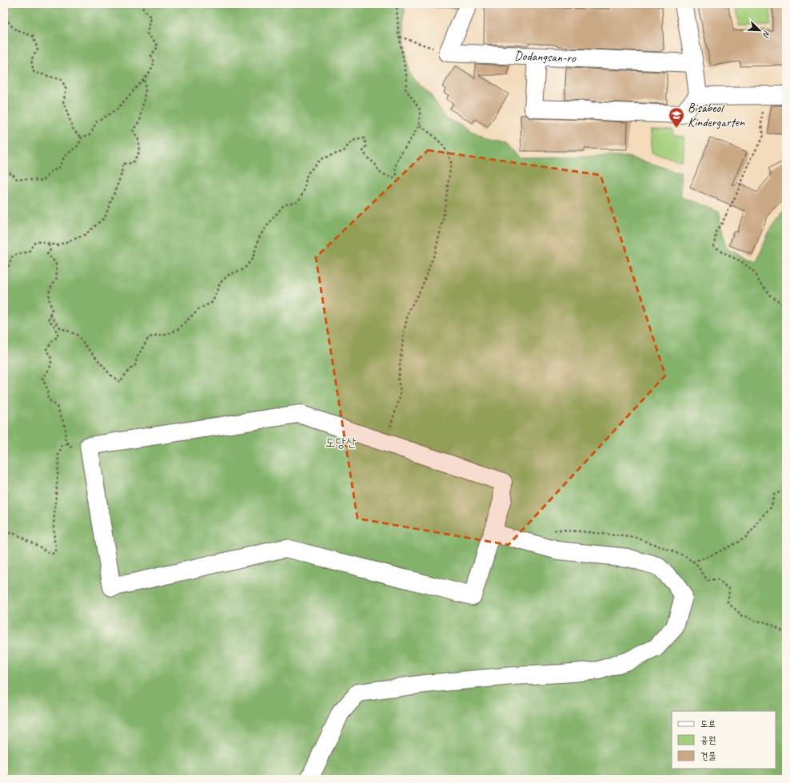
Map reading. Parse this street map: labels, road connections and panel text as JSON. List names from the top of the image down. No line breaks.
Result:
{"streets":{"street":["Dodangsan-ro"]},"parks":["도당산"],"places":{"school or university":["Bisabeol Kindergarten"]},"legend":["도로","공원","건물"],"north":"bottom right"}
